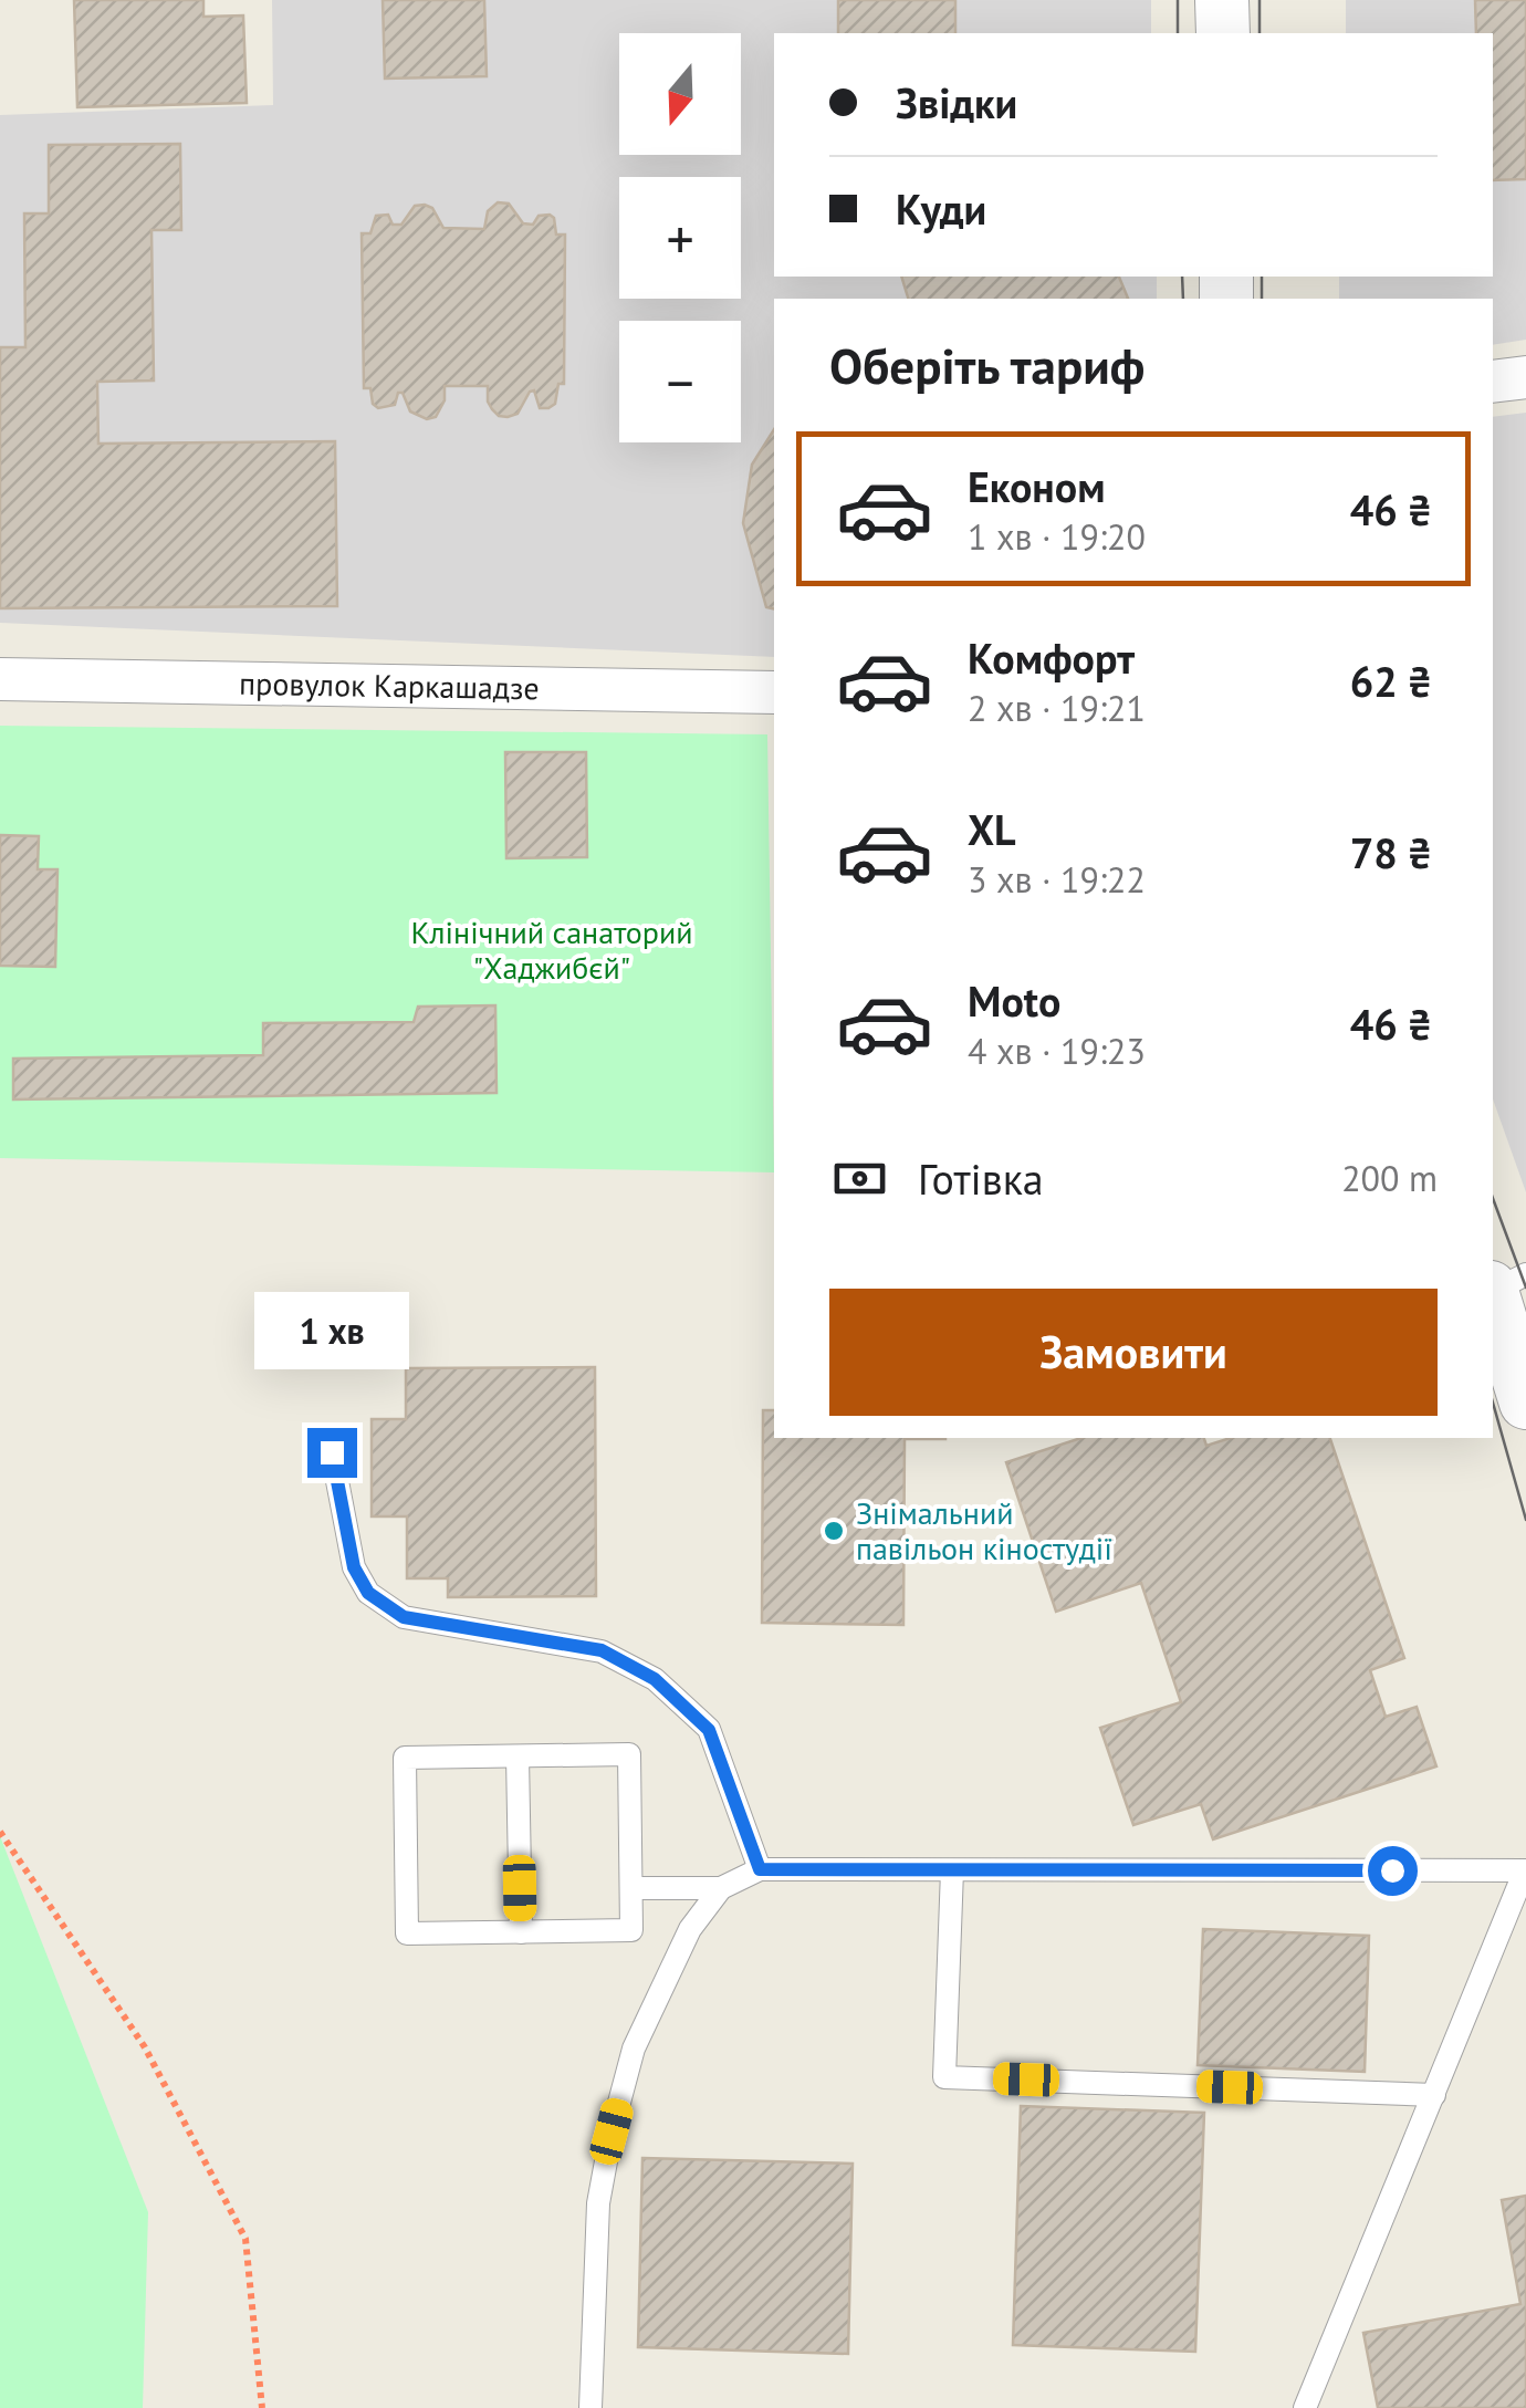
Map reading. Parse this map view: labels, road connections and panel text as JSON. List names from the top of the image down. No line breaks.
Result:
{"streets":{"street":["провулок Каркашадзе"]},"parks":["Клінічний санаторий \"Хаджибєй\""],"places":["Знімальний павільон кіностудії"],"north":"bottom","page":{"map_buttons":["+","−"],"banner":["Звідки","Куди"],"heading":"Оберіть тариф","list":[{"name":"Економ","note":"1 хв · 19:20","value":"46 ₴"},{"name":"Комфорт","note":"2 хв · 19:21","value":"62 ₴"},{"name":"XL","note":"3 хв · 19:22","value":"78 ₴"},{"name":"Moto","note":"4 хв · 19:23","value":"46 ₴"}],"pay":["Готівка","200 m"],"buttons":"Замовити","bubble":"1 хв"}}
